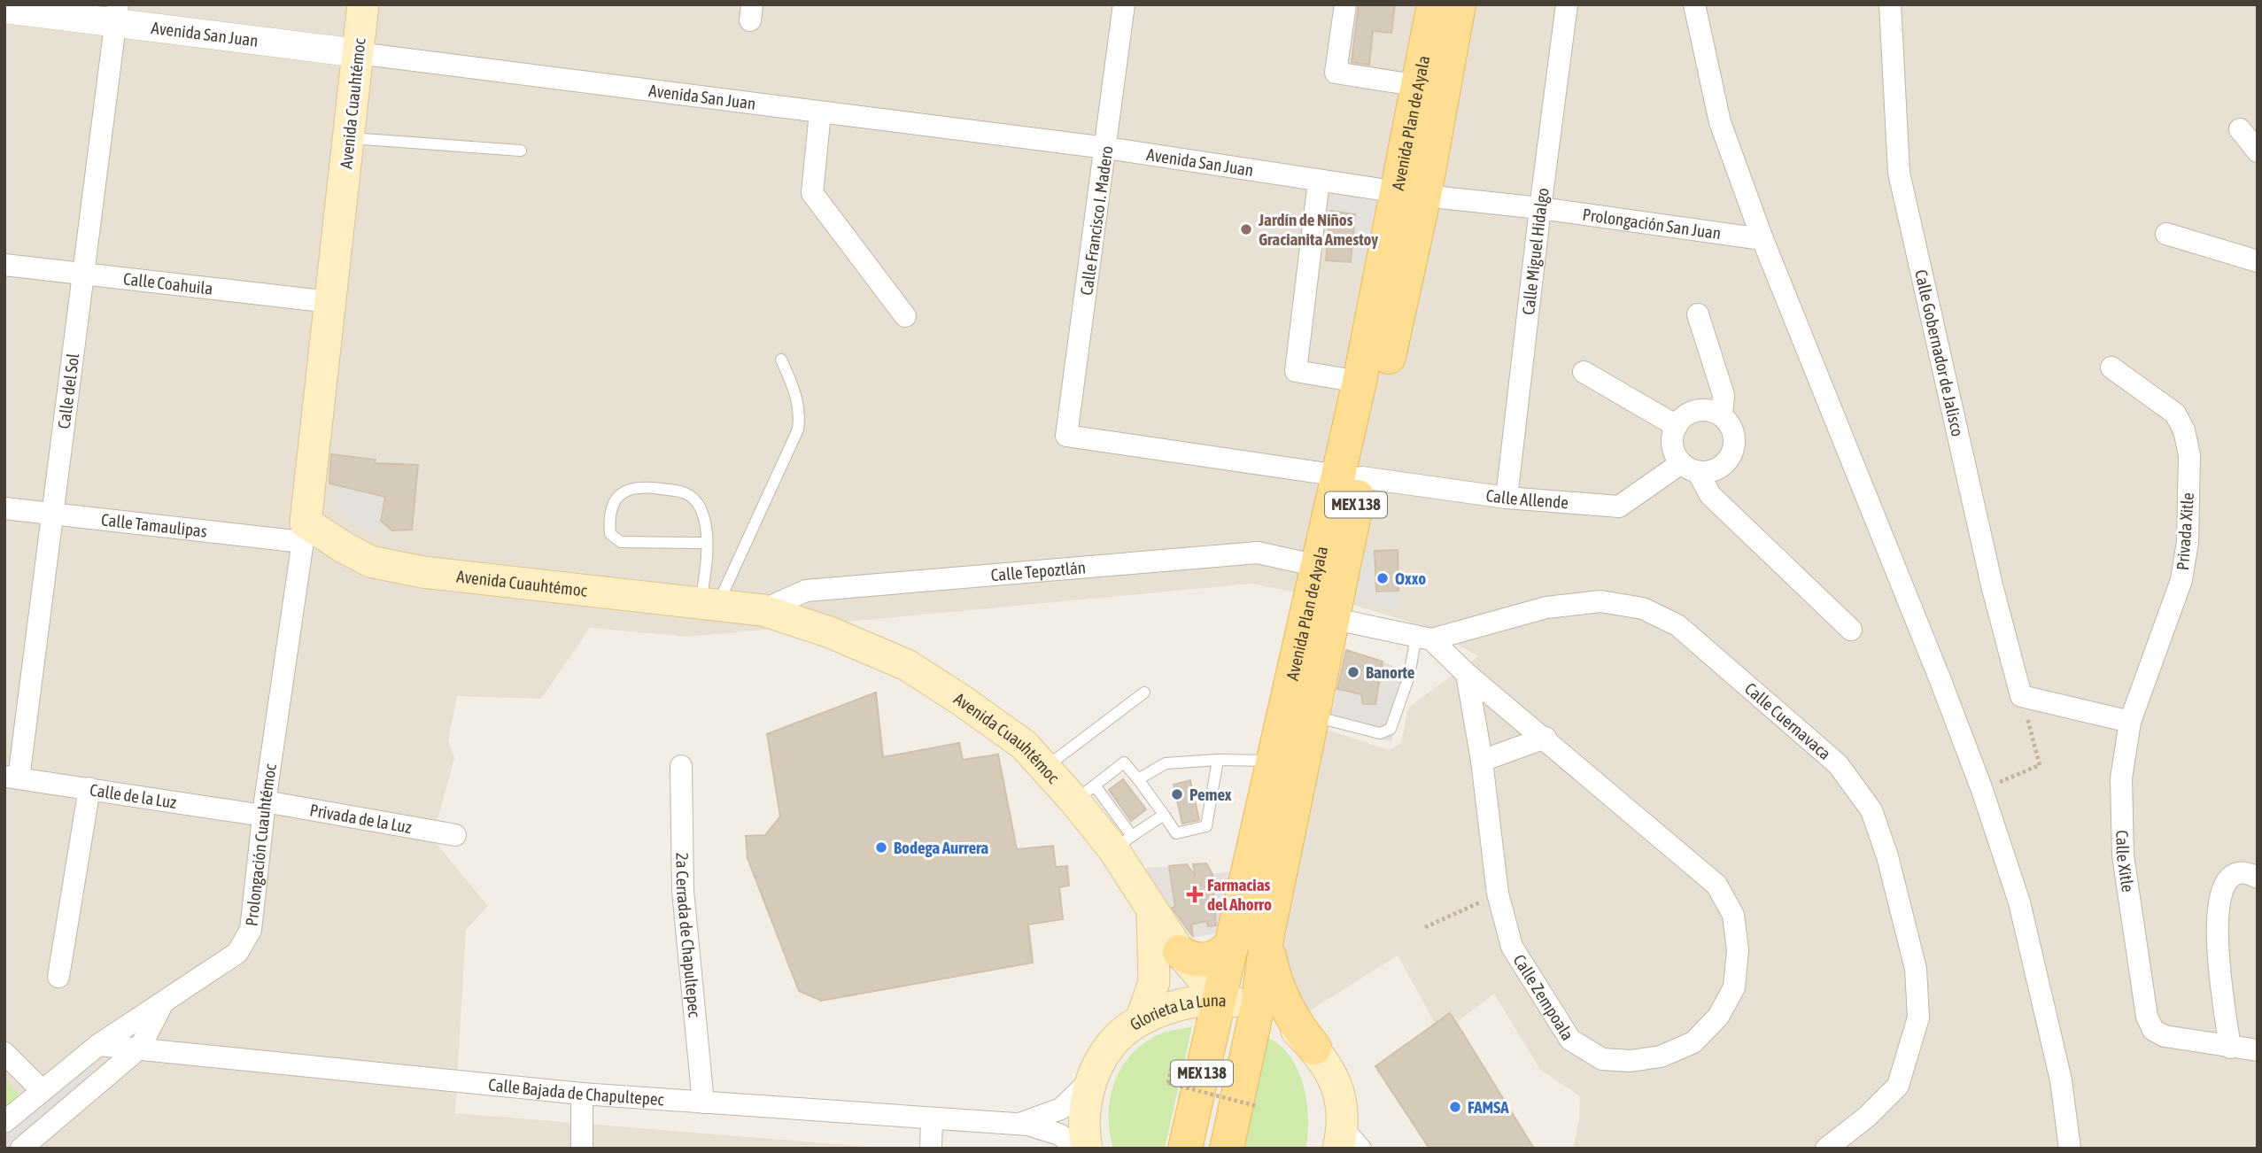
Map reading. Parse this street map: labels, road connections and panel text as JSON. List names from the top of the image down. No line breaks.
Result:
{"streets":{"main road":["Avenida Cuauhtémoc","Avenida Plan de Ayala","MEX 138","Glorieta La Luna"],"street":["Avenida San Juan","Calle Francisco I. Madero","Prolongación San Juan","Calle Miguel Hidalgo","Calle Coahuila","Calle Gobernador de Jalisco","Calle del Sol","Calle Allende","Calle Tamaulipas","Privada Xitle","Calle Tepoztlán","Calle Cuernavaca","Calle de la Luz","Privada de la Luz","Prolongación Cuauhtémoc","Calle Xitle","2a Cerrada de Chapultepec","Calle Zempoala","Calle Bajada de Chapultepec"]},"crossings":[["Avenida San Juan","Avenida Cuauhtémoc"],["Avenida San Juan","Avenida Plan de Ayala"],["Avenida San Juan","Calle Francisco I. Madero"],["Avenida San Juan","Prolongación San Juan"],["Avenida San Juan","Calle Miguel Hidalgo"],["Avenida San Juan","Calle del Sol"],["Avenida Cuauhtémoc","Avenida Plan de Ayala"],["Avenida Cuauhtémoc","Calle Coahuila"],["Avenida Cuauhtémoc","Calle Tamaulipas"],["Avenida Cuauhtémoc","Calle Tepoztlán"],["Avenida Cuauhtémoc","Prolongación Cuauhtémoc"],["Avenida Cuauhtémoc","Glorieta La Luna"],["Avenida Plan de Ayala","Calle Allende"],["Avenida Plan de Ayala","Calle Tepoztlán"],["Avenida Plan de Ayala","Calle Cuernavaca"],["Avenida Plan de Ayala","Glorieta La Luna"],["Calle Francisco I. Madero","Calle Allende"],["Prolongación San Juan","Calle Miguel Hidalgo"],["Calle Miguel Hidalgo","Calle Allende"],["Calle Coahuila","Calle del Sol"],["Calle del Sol","Calle Tamaulipas"],["Calle del Sol","Calle de la Luz"],["Calle Tamaulipas","Prolongación Cuauhtémoc"],["Privada Xitle","Calle Xitle"],["Calle Cuernavaca","Calle Zempoala"],["Calle de la Luz","Privada de la Luz"],["Calle de la Luz","Prolongación Cuauhtémoc"],["Privada de la Luz","Prolongación Cuauhtémoc"],["Prolongación Cuauhtémoc","Calle Bajada de Chapultepec"],["2a Cerrada de Chapultepec","Calle Bajada de Chapultepec"],["Glorieta La Luna","Calle Bajada de Chapultepec"]],"places":{"other":["Jardín de Niños Gracianita Amestoy","Oxxo","Banorte","Pemex","Bodega Aurrera","FAMSA"],"health":["Farmacias del Ahorro"]}}
